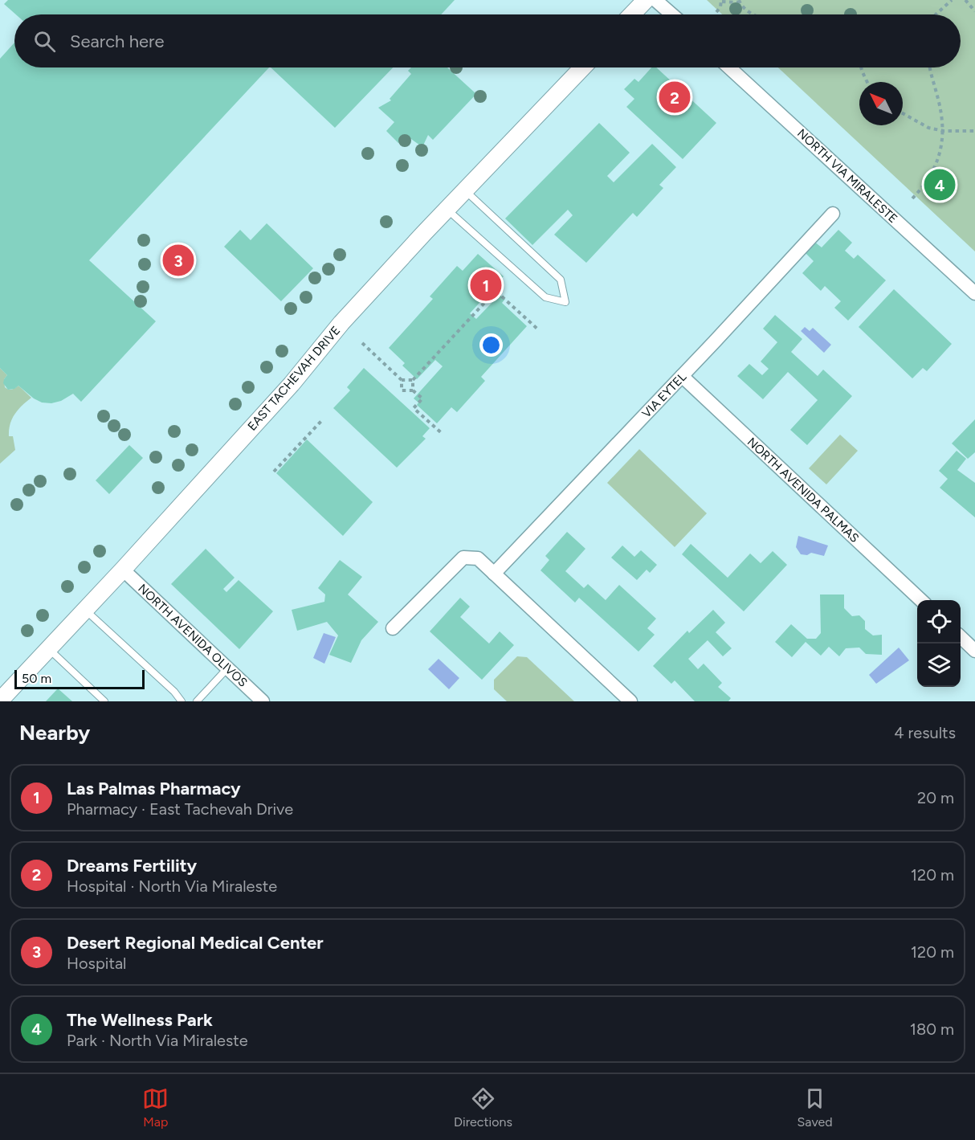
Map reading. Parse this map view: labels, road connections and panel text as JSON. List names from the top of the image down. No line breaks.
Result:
{"streets":{"street":["NORTH VIA MIRALESTE","EAST TACHEVAH DRIVE","VIA EYTEL","NORTH AVENIDA PALMAS","NORTH AVENIDA OLIVOS"]},"crossings":[["EAST TACHEVAH DRIVE","NORTH AVENIDA OLIVOS"],["VIA EYTEL","NORTH AVENIDA PALMAS"]],"scale_bar":"50 m","north":"top left","page":{"search":"Search here","pins":["2","4","3","1"],"scale":"50 m","heading":["Nearby","4 results"],"list":[{"mark":"1","name":"Las Palmas Pharmacy","note":"Pharmacy · East Tachevah Drive","value":"20 m"},{"mark":"2","name":"Dreams Fertility","note":"Hospital · North Via Miraleste","value":"120 m"},{"mark":"3","name":"Desert Regional Medical Center","note":"Hospital","value":"120 m"},{"mark":"4","name":"The Wellness Park","note":"Park · North Via Miraleste","value":"180 m"}],"nav":["Map","Directions","Saved"]}}
